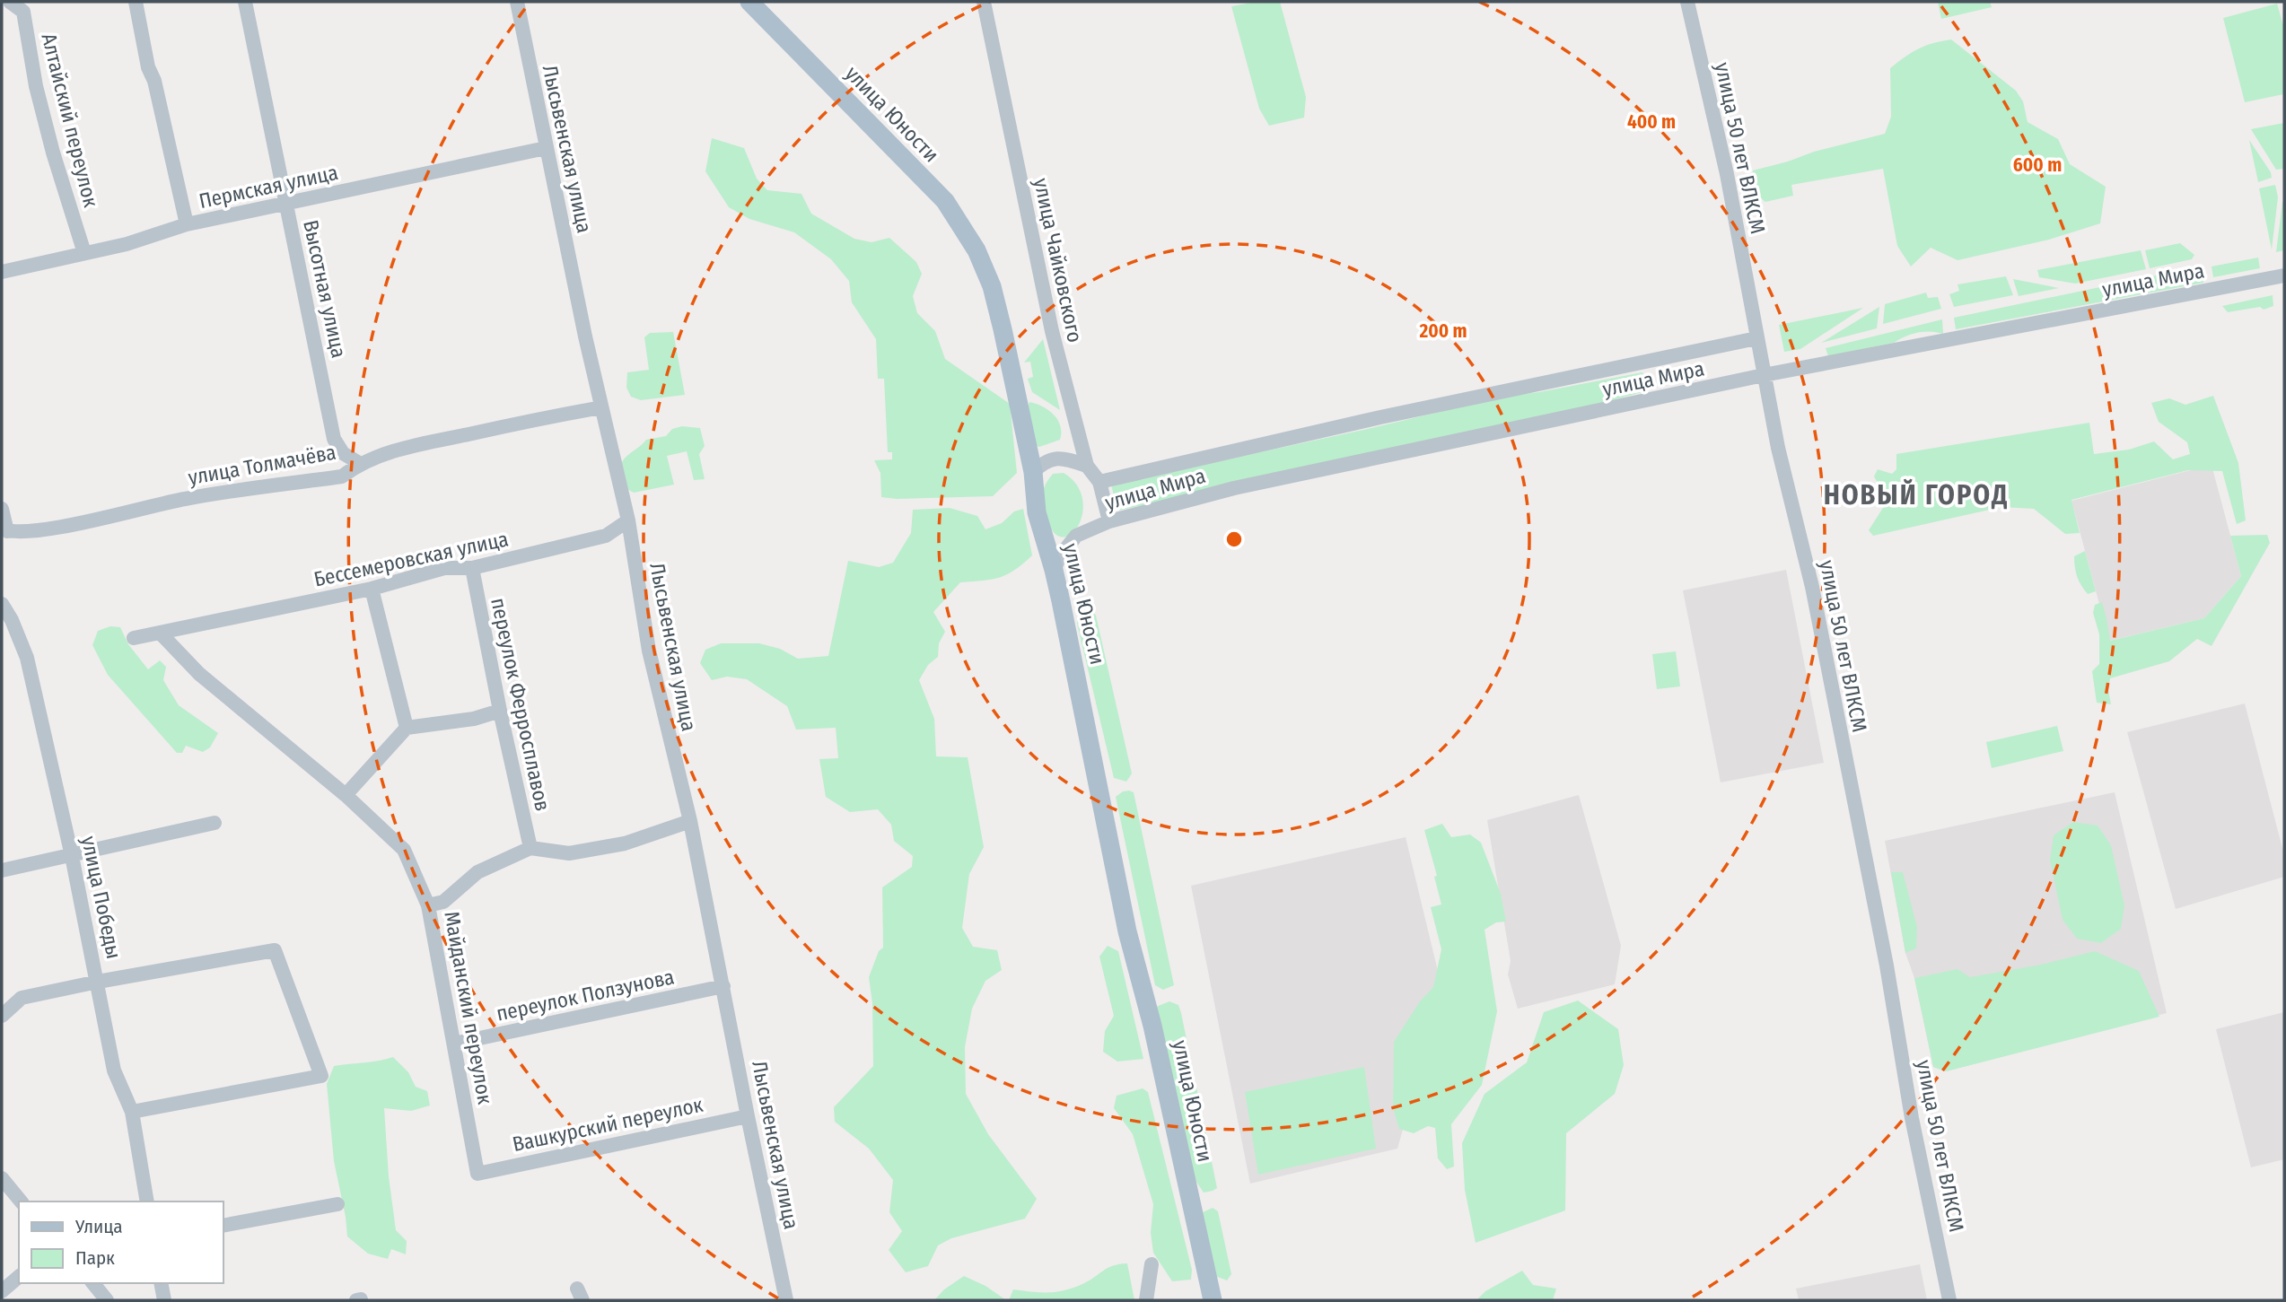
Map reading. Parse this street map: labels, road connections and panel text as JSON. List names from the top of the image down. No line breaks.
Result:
{"streets":{"main road":["улица Юности"],"street":["Алтайский переулок","улица 50 лет ВЛКСМ","Лысьвенская улица","Пермская улица","улица Чайковского","улица Мира","Высотная улица","улица Толмачёва","Бессемеровская улица","переулок Ферросплавов","улица Победы","переулок Ползунова","Майданский переулок","Вашкурский переулок"]},"crossings":[["улица Юности","улица Мира"],["Алтайский переулок","Пермская улица"],["улица 50 лет ВЛКСМ","улица Мира"],["Лысьвенская улица","Пермская улица"],["Лысьвенская улица","улица Толмачёва"],["Лысьвенская улица","Бессемеровская улица"],["Лысьвенская улица","переулок Ползунова"],["Лысьвенская улица","Вашкурский переулок"],["Пермская улица","Высотная улица"],["улица Чайковского","улица Мира"],["Высотная улица","улица Толмачёва"],["Бессемеровская улица","переулок Ферросплавов"],["переулок Ферросплавов","Майданский переулок"],["переулок Ползунова","Майданский переулок"],["Майданский переулок","Вашкурский переулок"]],"districts":["НОВЫЙ ГОРОД"],"legend":["Улица","Парк"],"rings":["400 m","600 m","200 m"]}
